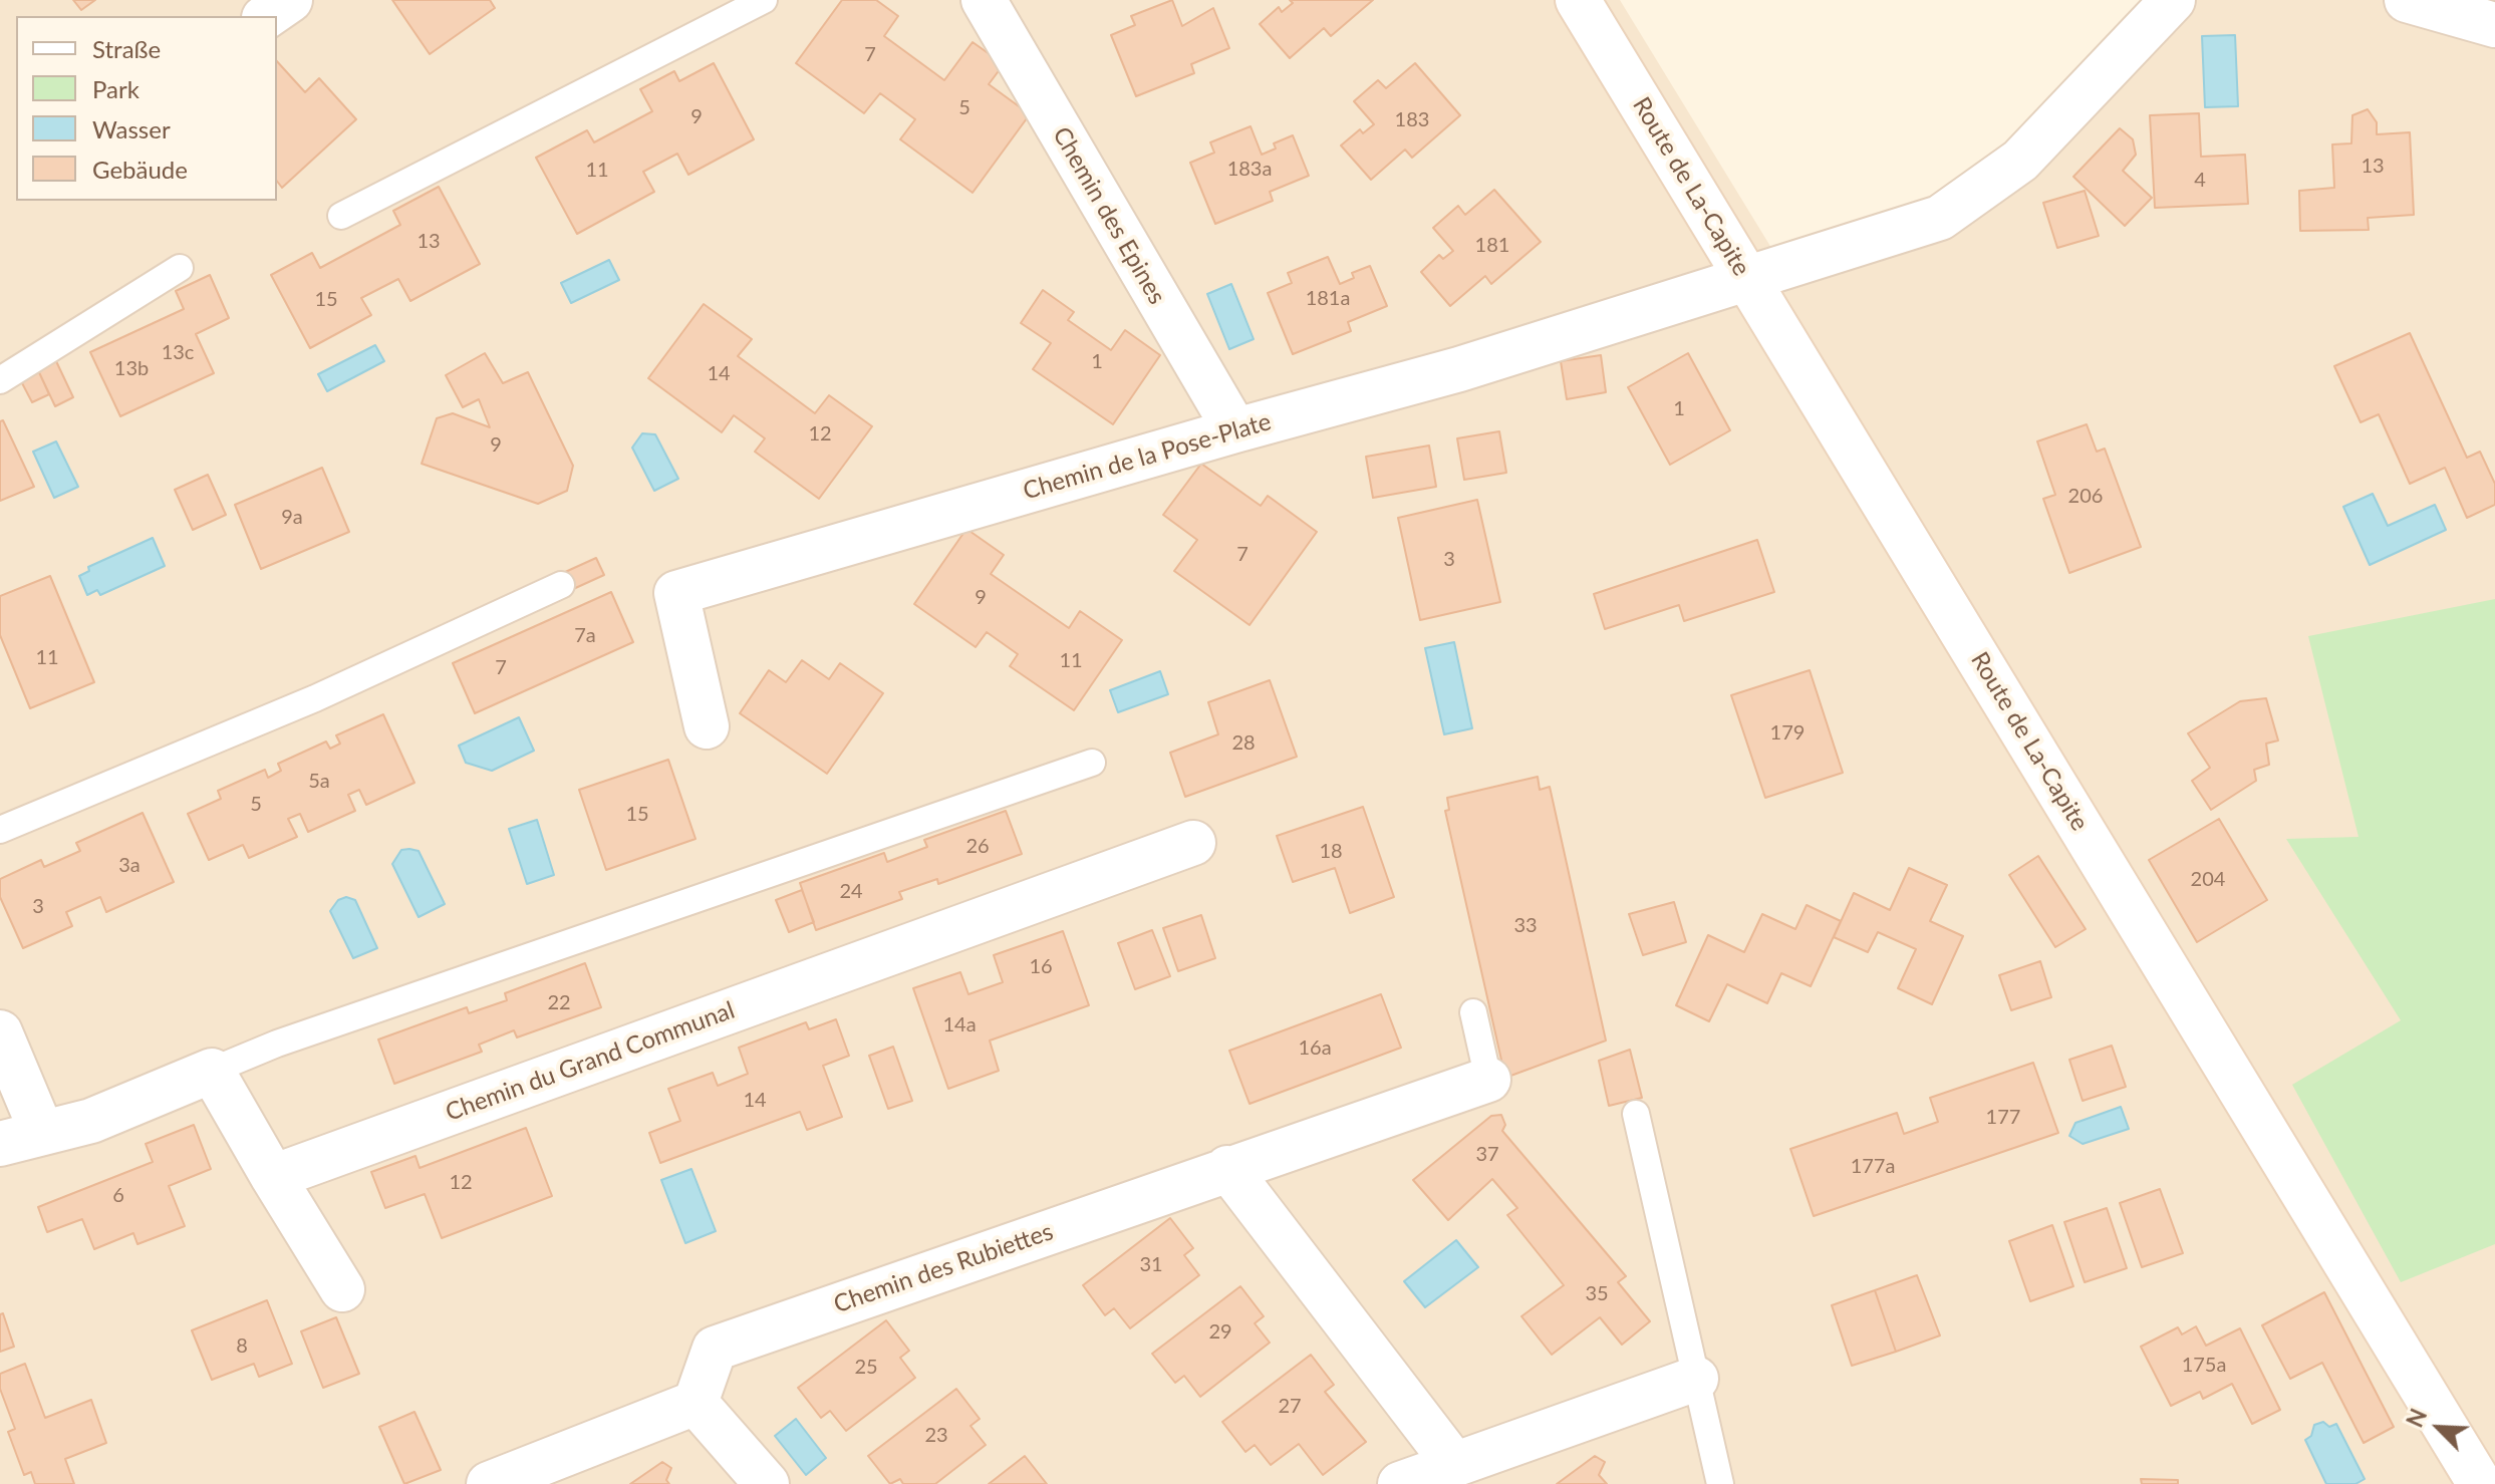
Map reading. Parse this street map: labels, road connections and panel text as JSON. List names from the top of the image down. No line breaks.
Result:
{"streets":{"street":["Route de La-Capite","Chemin des Epines","Chemin de la Pose-Plate","Chemin du Grand Communal","Chemin des Rubiettes"]},"crossings":[["Route de La-Capite","Chemin de la Pose-Plate"],["Chemin des Epines","Chemin de la Pose-Plate"]],"house_numbers":["7","5","9","183","13","183a","11","4","13","181","181a","15","13c","1","13b","14","1","12","9","206","9a","7","3","9","7a","11","11","7","179","28","5a","5","15","26","18","3a","204","24","3","33","16","22","14a","16a","14","177","37","177a","12","6","31","35","29","8","175a","25","27","23"],"legend":["Straße","Park","Wasser","Gebäude"],"north":"top left"}
